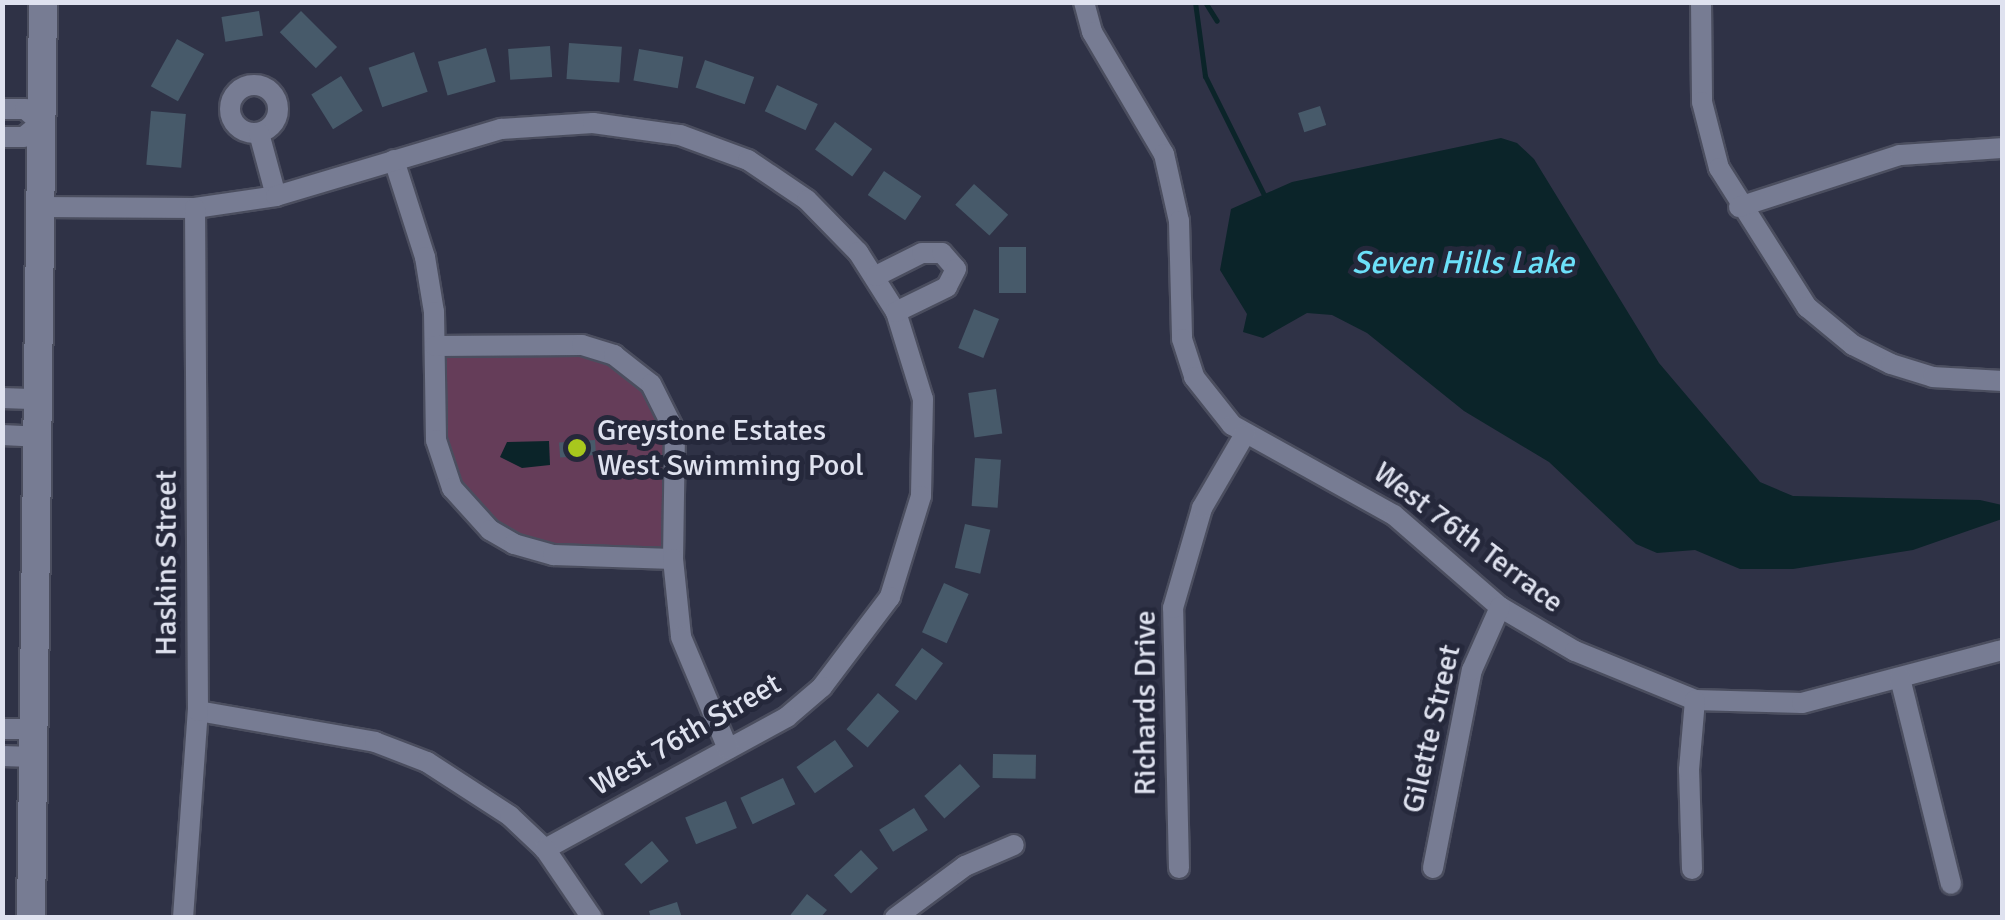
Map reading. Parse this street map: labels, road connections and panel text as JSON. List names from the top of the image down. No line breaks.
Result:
{"streets":{"street":["West 76th Terrace","Haskins Street","Richards Drive","Gilette Street","West 76th Street"]},"crossings":[["West 76th Terrace","Richards Drive"],["West 76th Terrace","Gilette Street"],["Haskins Street","West 76th Street"]],"water":["Seven Hills Lake"],"places":["Greystone Estates West Swimming Pool"]}
